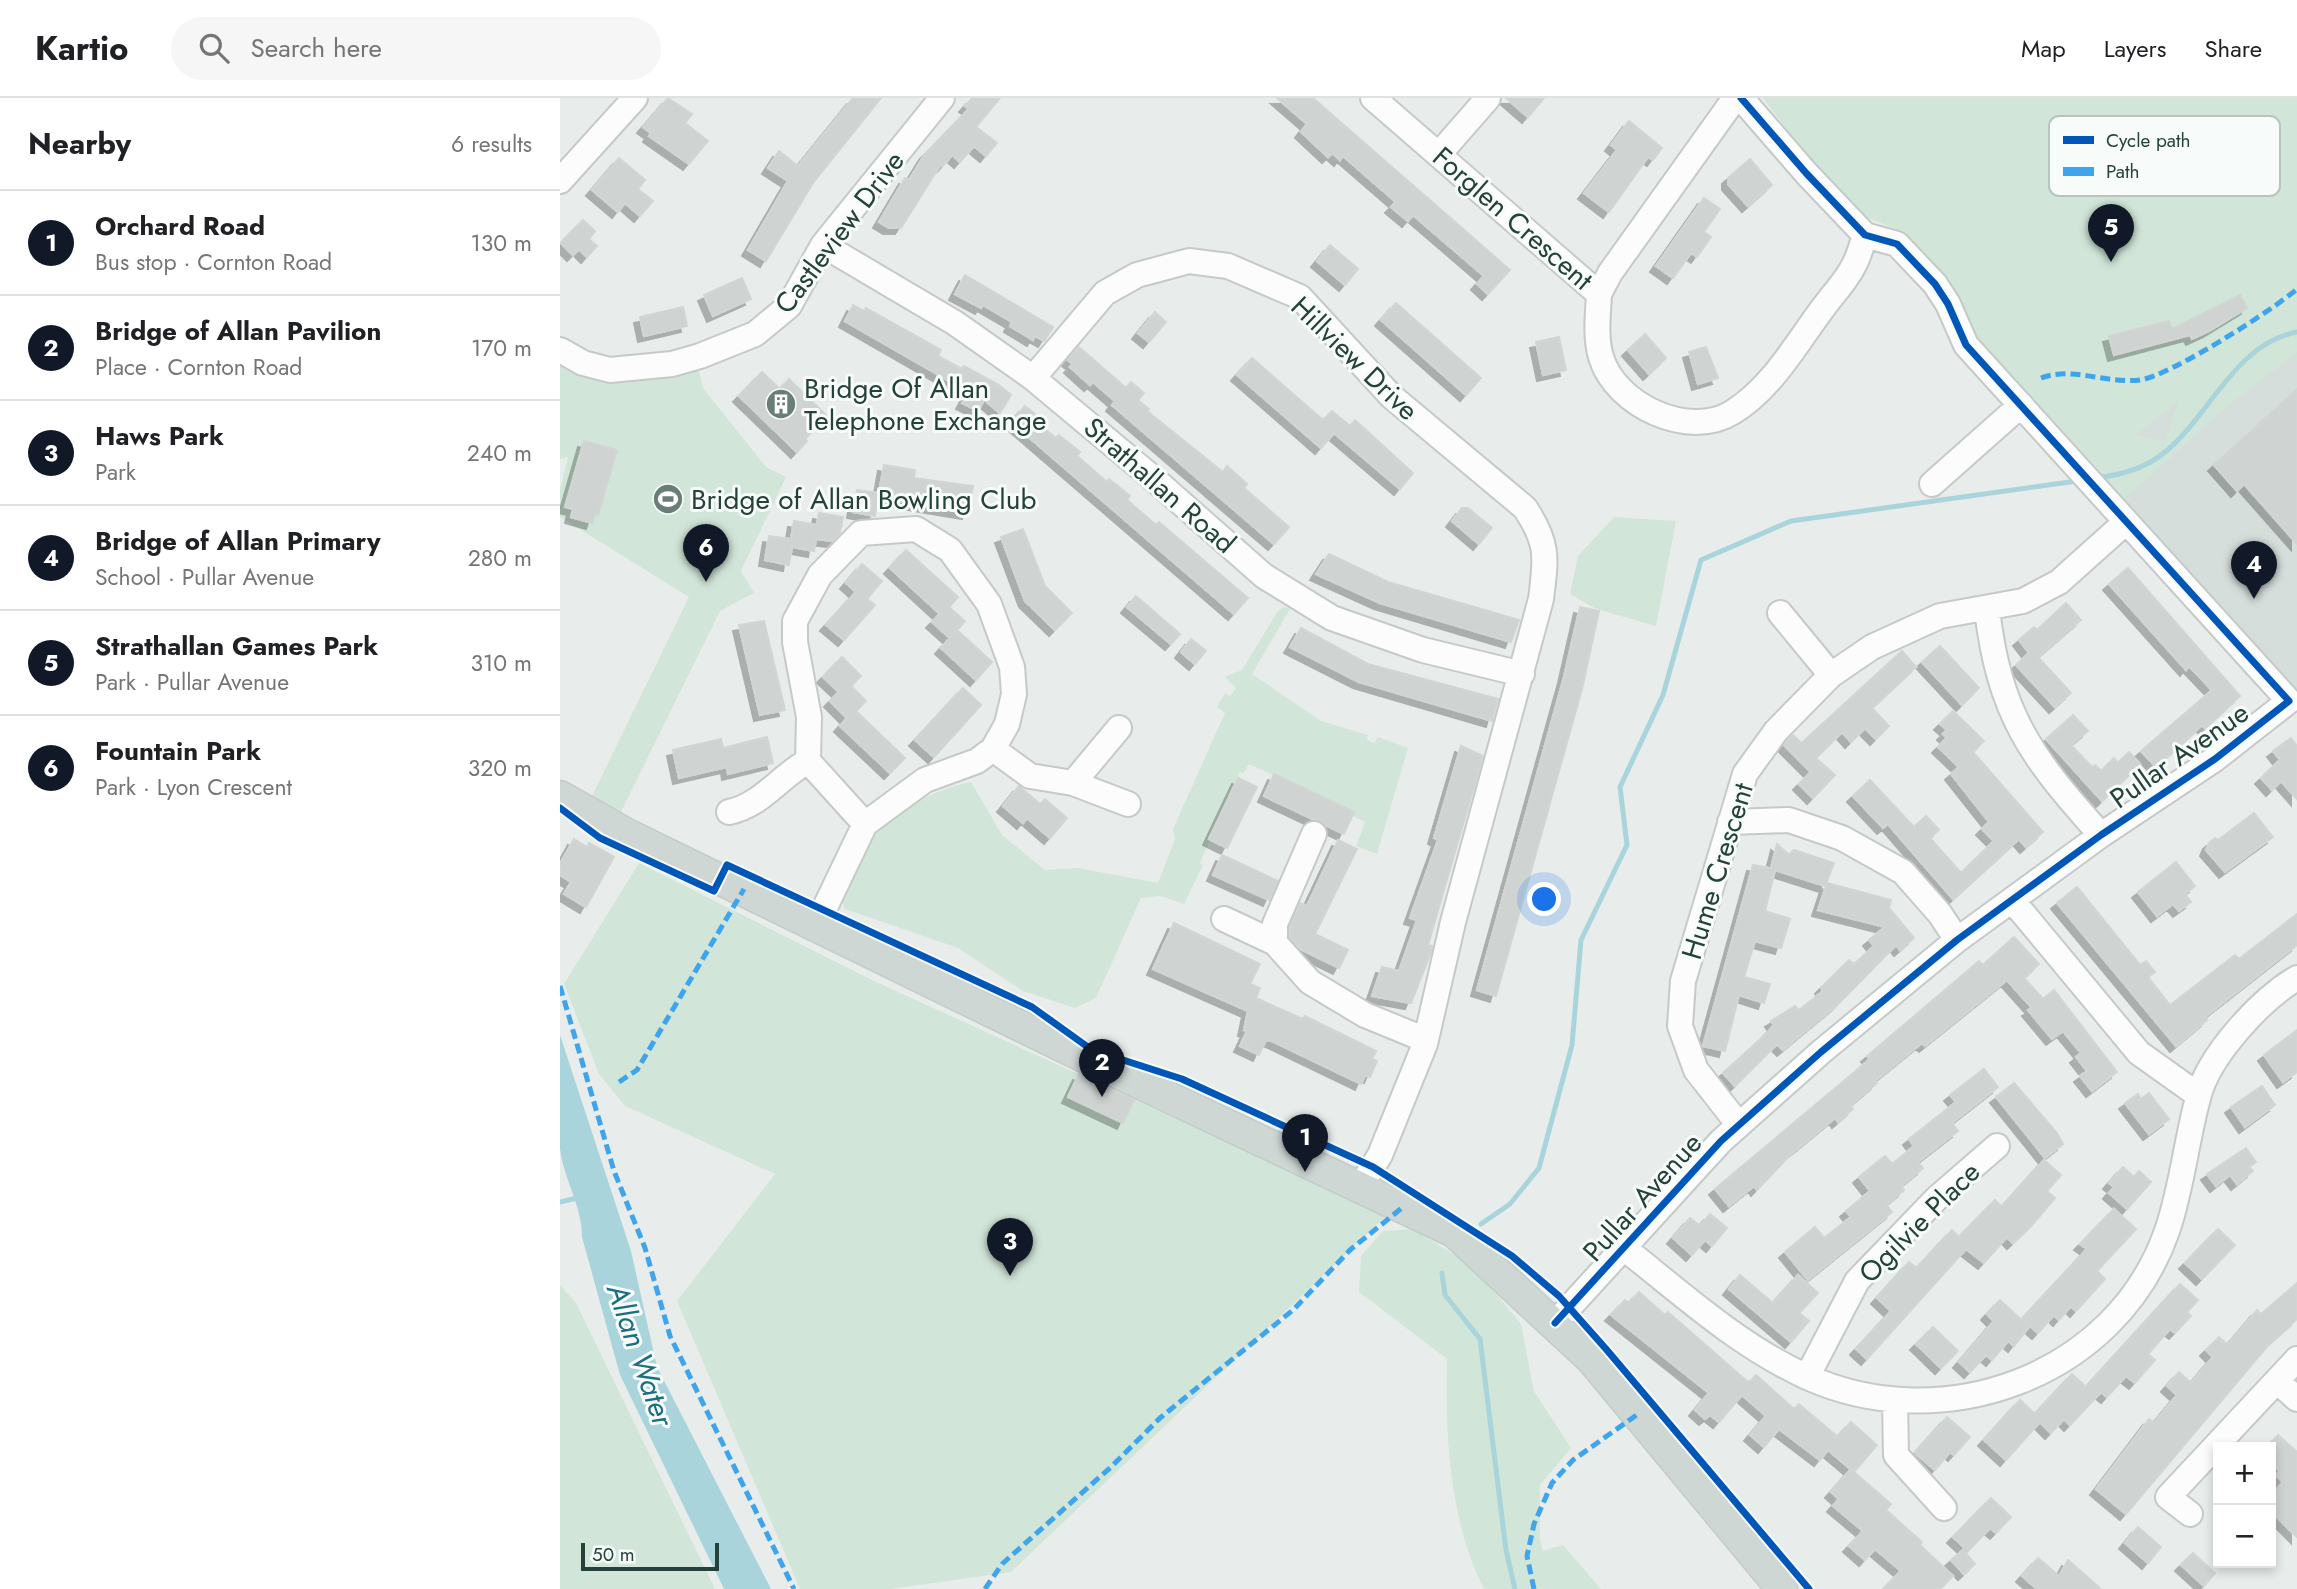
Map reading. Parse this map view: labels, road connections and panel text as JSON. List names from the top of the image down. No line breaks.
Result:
{"streets":{"street":["Forglen Crescent","Castleview Drive","Hillview Drive","Strathallan Road","Pullar Avenue","Hume Crescent","Ogilvie Place"]},"crossings":[["Forglen Crescent","Pullar Avenue"],["Castleview Drive","Strathallan Road"],["Hillview Drive","Strathallan Road"],["Pullar Avenue","Hume Crescent"]],"water":["Allan Water"],"places":{"building":["Bridge Of Allan Telephone Exchange"],"sports":["Bridge of Allan Bowling Club"]},"legend":["Cycle path","Path"],"scale_bar":"50 m","page":{"header":"Kartio","search":"Search here","nav":["Map","Layers","Share"],"heading":["Nearby","6 results"],"list":[{"mark":"1","name":"Orchard Road","note":"Bus stop · Cornton Road","value":"130 m"},{"mark":"2","name":"Bridge of Allan Pavilion","note":"Place · Cornton Road","value":"170 m"},{"mark":"3","name":"Haws Park","note":"Park","value":"240 m"},{"mark":"4","name":"Bridge of Allan Primary","note":"School · Pullar Avenue","value":"280 m"},{"mark":"5","name":"Strathallan Games Park","note":"Park · Pullar Avenue","value":"310 m"},{"mark":"6","name":"Fountain Park","note":"Park · Lyon Crescent","value":"320 m"}],"pins":["5","6","4","2","1","3"],"map_buttons":["+","−"],"scale":"50 m"}}
